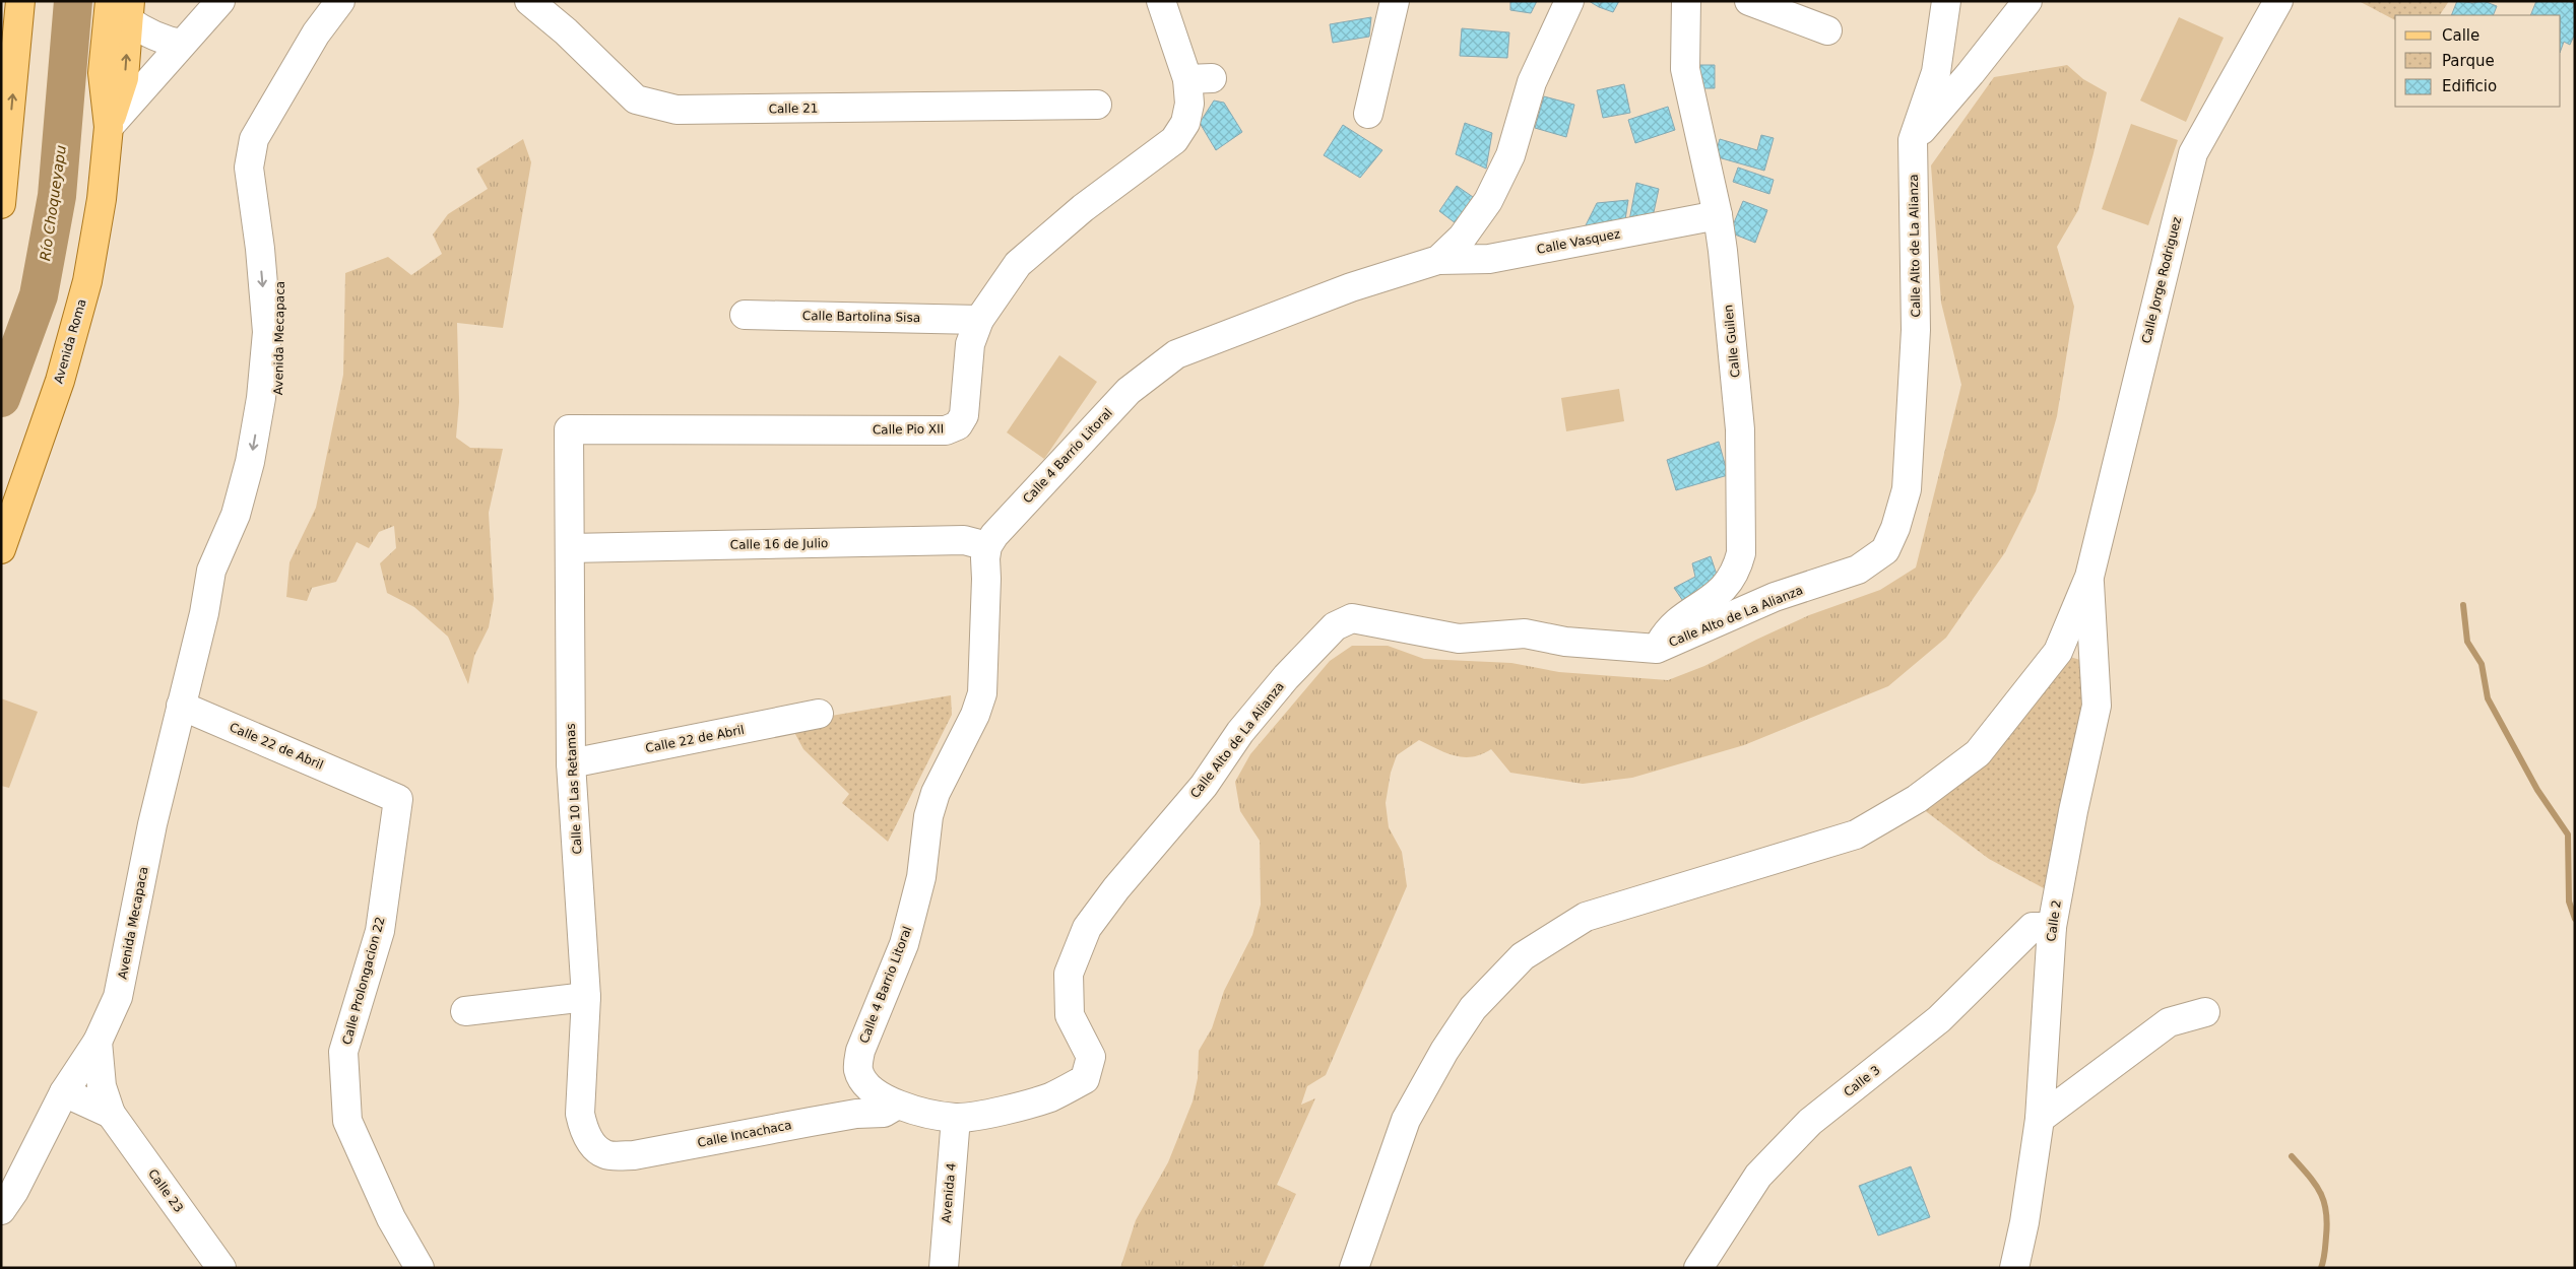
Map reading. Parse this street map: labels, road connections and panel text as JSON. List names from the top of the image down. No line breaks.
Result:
{"streets":{"main road":["Avenida Roma"],"street":["Calle 21","Calle Vasquez","Calle Alto de La Alianza","Calle Jorge Rodriguez","Calle Bartolina Sisa","Avenida Mecapaca","Calle Guilen","Calle Pio XII","Calle 4 Barrio Litoral","Calle 16 de Julio","Calle 22 de Abril","Calle 10 Las Retamas","Calle 2","Calle Prolongacion 22","Calle 3","Calle Incachaca","Calle 23","Avenida 4"]},"crossings":[["Calle Vasquez","Calle Guilen"],["Calle Vasquez","Calle 4 Barrio Litoral"],["Calle Alto de La Alianza","Calle Guilen"],["Calle Alto de La Alianza","Avenida 4"],["Calle Jorge Rodriguez","Calle 2"],["Calle Bartolina Sisa","Calle Pio XII"],["Avenida Mecapaca","Calle 22 de Abril"],["Avenida Mecapaca","Calle 23"],["Calle Pio XII","Calle 10 Las Retamas"],["Calle 4 Barrio Litoral","Calle 16 de Julio"],["Calle 4 Barrio Litoral","Calle Incachaca"],["Calle 16 de Julio","Calle 10 Las Retamas"],["Calle 22 de Abril","Calle 10 Las Retamas"],["Calle 22 de Abril","Calle Prolongacion 22"],["Calle 10 Las Retamas","Calle Incachaca"],["Calle 2","Calle 3"]],"water":["Río Choqueyapu"],"legend":["Calle","Parque","Edificio"]}
